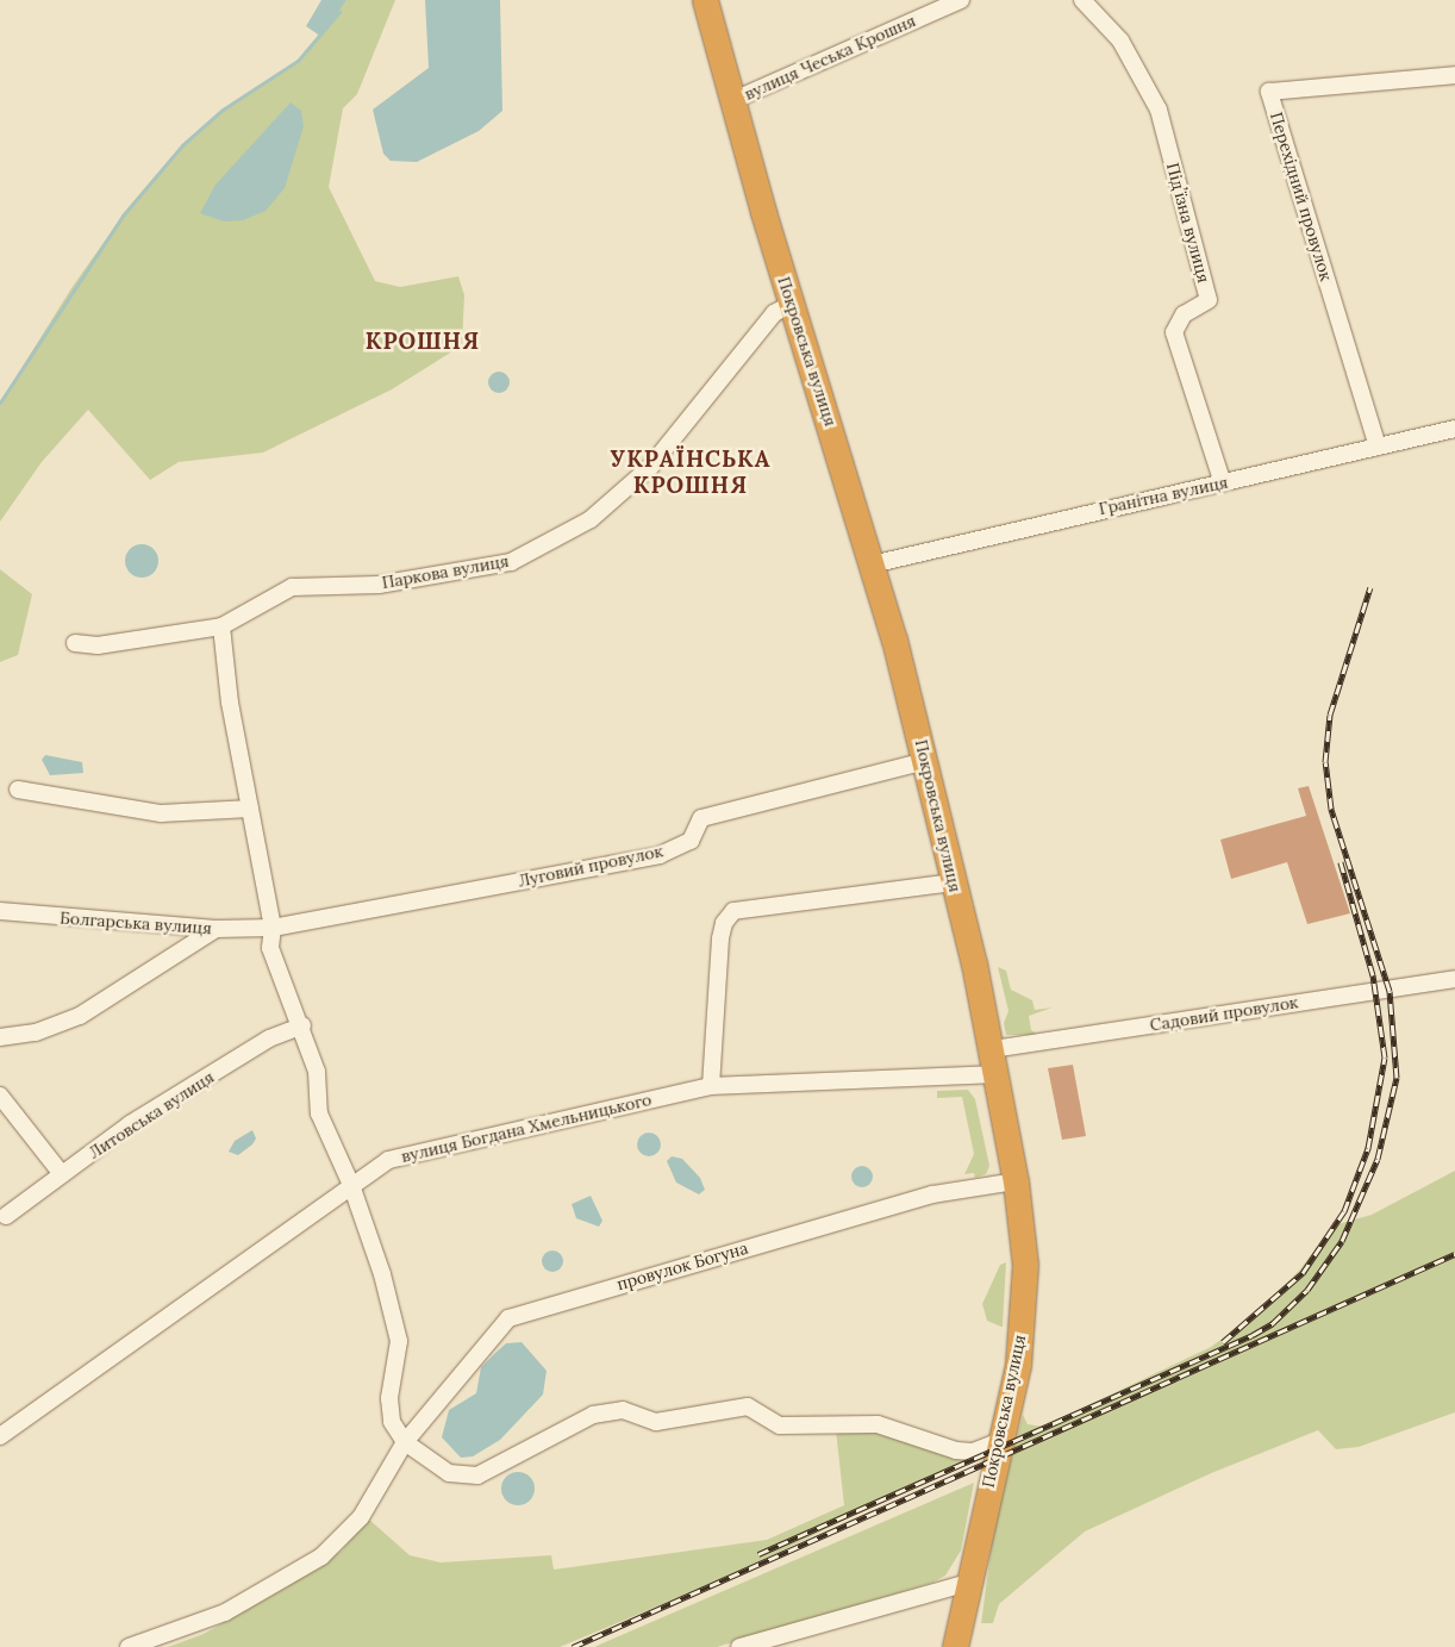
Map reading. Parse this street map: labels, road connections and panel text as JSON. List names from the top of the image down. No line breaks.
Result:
{"streets":{"highway":["Покровська вулиця"],"street":["вулиця Чеська Крошня","Перехідний провулок","Підʼїзна вулиця","Гранітна вулиця","Паркова вулиця","Луговий провулок","Болгарська вулиця","Садовий провулок","Литовська вулиця","вулиця Богдана Хмельницького","провулок Богуна"]},"crossings":[["вулиця Чеська Крошня","Покровська вулиця"],["Перехідний провулок","Гранітна вулиця"],["Підʼїзна вулиця","Гранітна вулиця"],["Покровська вулиця","Гранітна вулиця"],["Покровська вулиця","Паркова вулиця"],["Покровська вулиця","Луговий провулок"],["Покровська вулиця","Садовий провулок"],["Покровська вулиця","вулиця Богдана Хмельницького"],["Покровська вулиця","провулок Богуна"],["Луговий провулок","Болгарська вулиця"]],"districts":["КРОШНЯ","УКРАЇНСЬКА КРОШНЯ"]}
